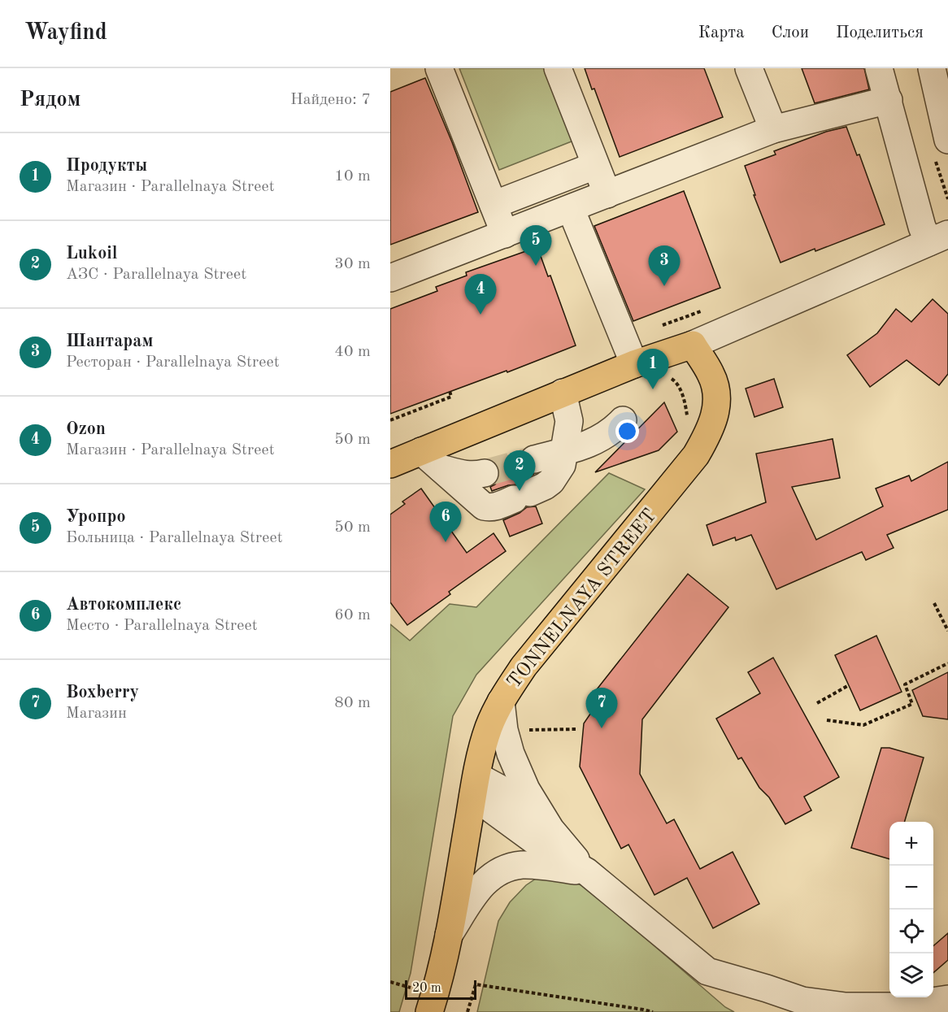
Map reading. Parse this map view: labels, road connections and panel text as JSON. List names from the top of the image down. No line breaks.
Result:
{"streets":{"main road":["TONNELNAYA STREET"]},"scale_bar":"20 m","page":{"header":"Wayfind","nav":["Карта","Слои","Поделиться"],"heading":["Рядом","Найдено: 7"],"list":[{"mark":"1","name":"Продукты","note":"Магазин · Parallelnaya Street","value":"10 m"},{"mark":"2","name":"Lukoil","note":"АЗС · Parallelnaya Street","value":"30 m"},{"mark":"3","name":"Шантарам","note":"Ресторан · Parallelnaya Street","value":"40 m"},{"mark":"4","name":"Ozon","note":"Магазин · Parallelnaya Street","value":"50 m"},{"mark":"5","name":"Уропро","note":"Больница · Parallelnaya Street","value":"50 m"},{"mark":"6","name":"Автокомплекс","note":"Место · Parallelnaya Street","value":"60 m"},{"mark":"7","name":"Boxberry","note":"Магазин","value":"80 m"}],"pins":["5","3","4","1","2","6","7"],"map_buttons":["+","−"],"scale":"20 m"}}
